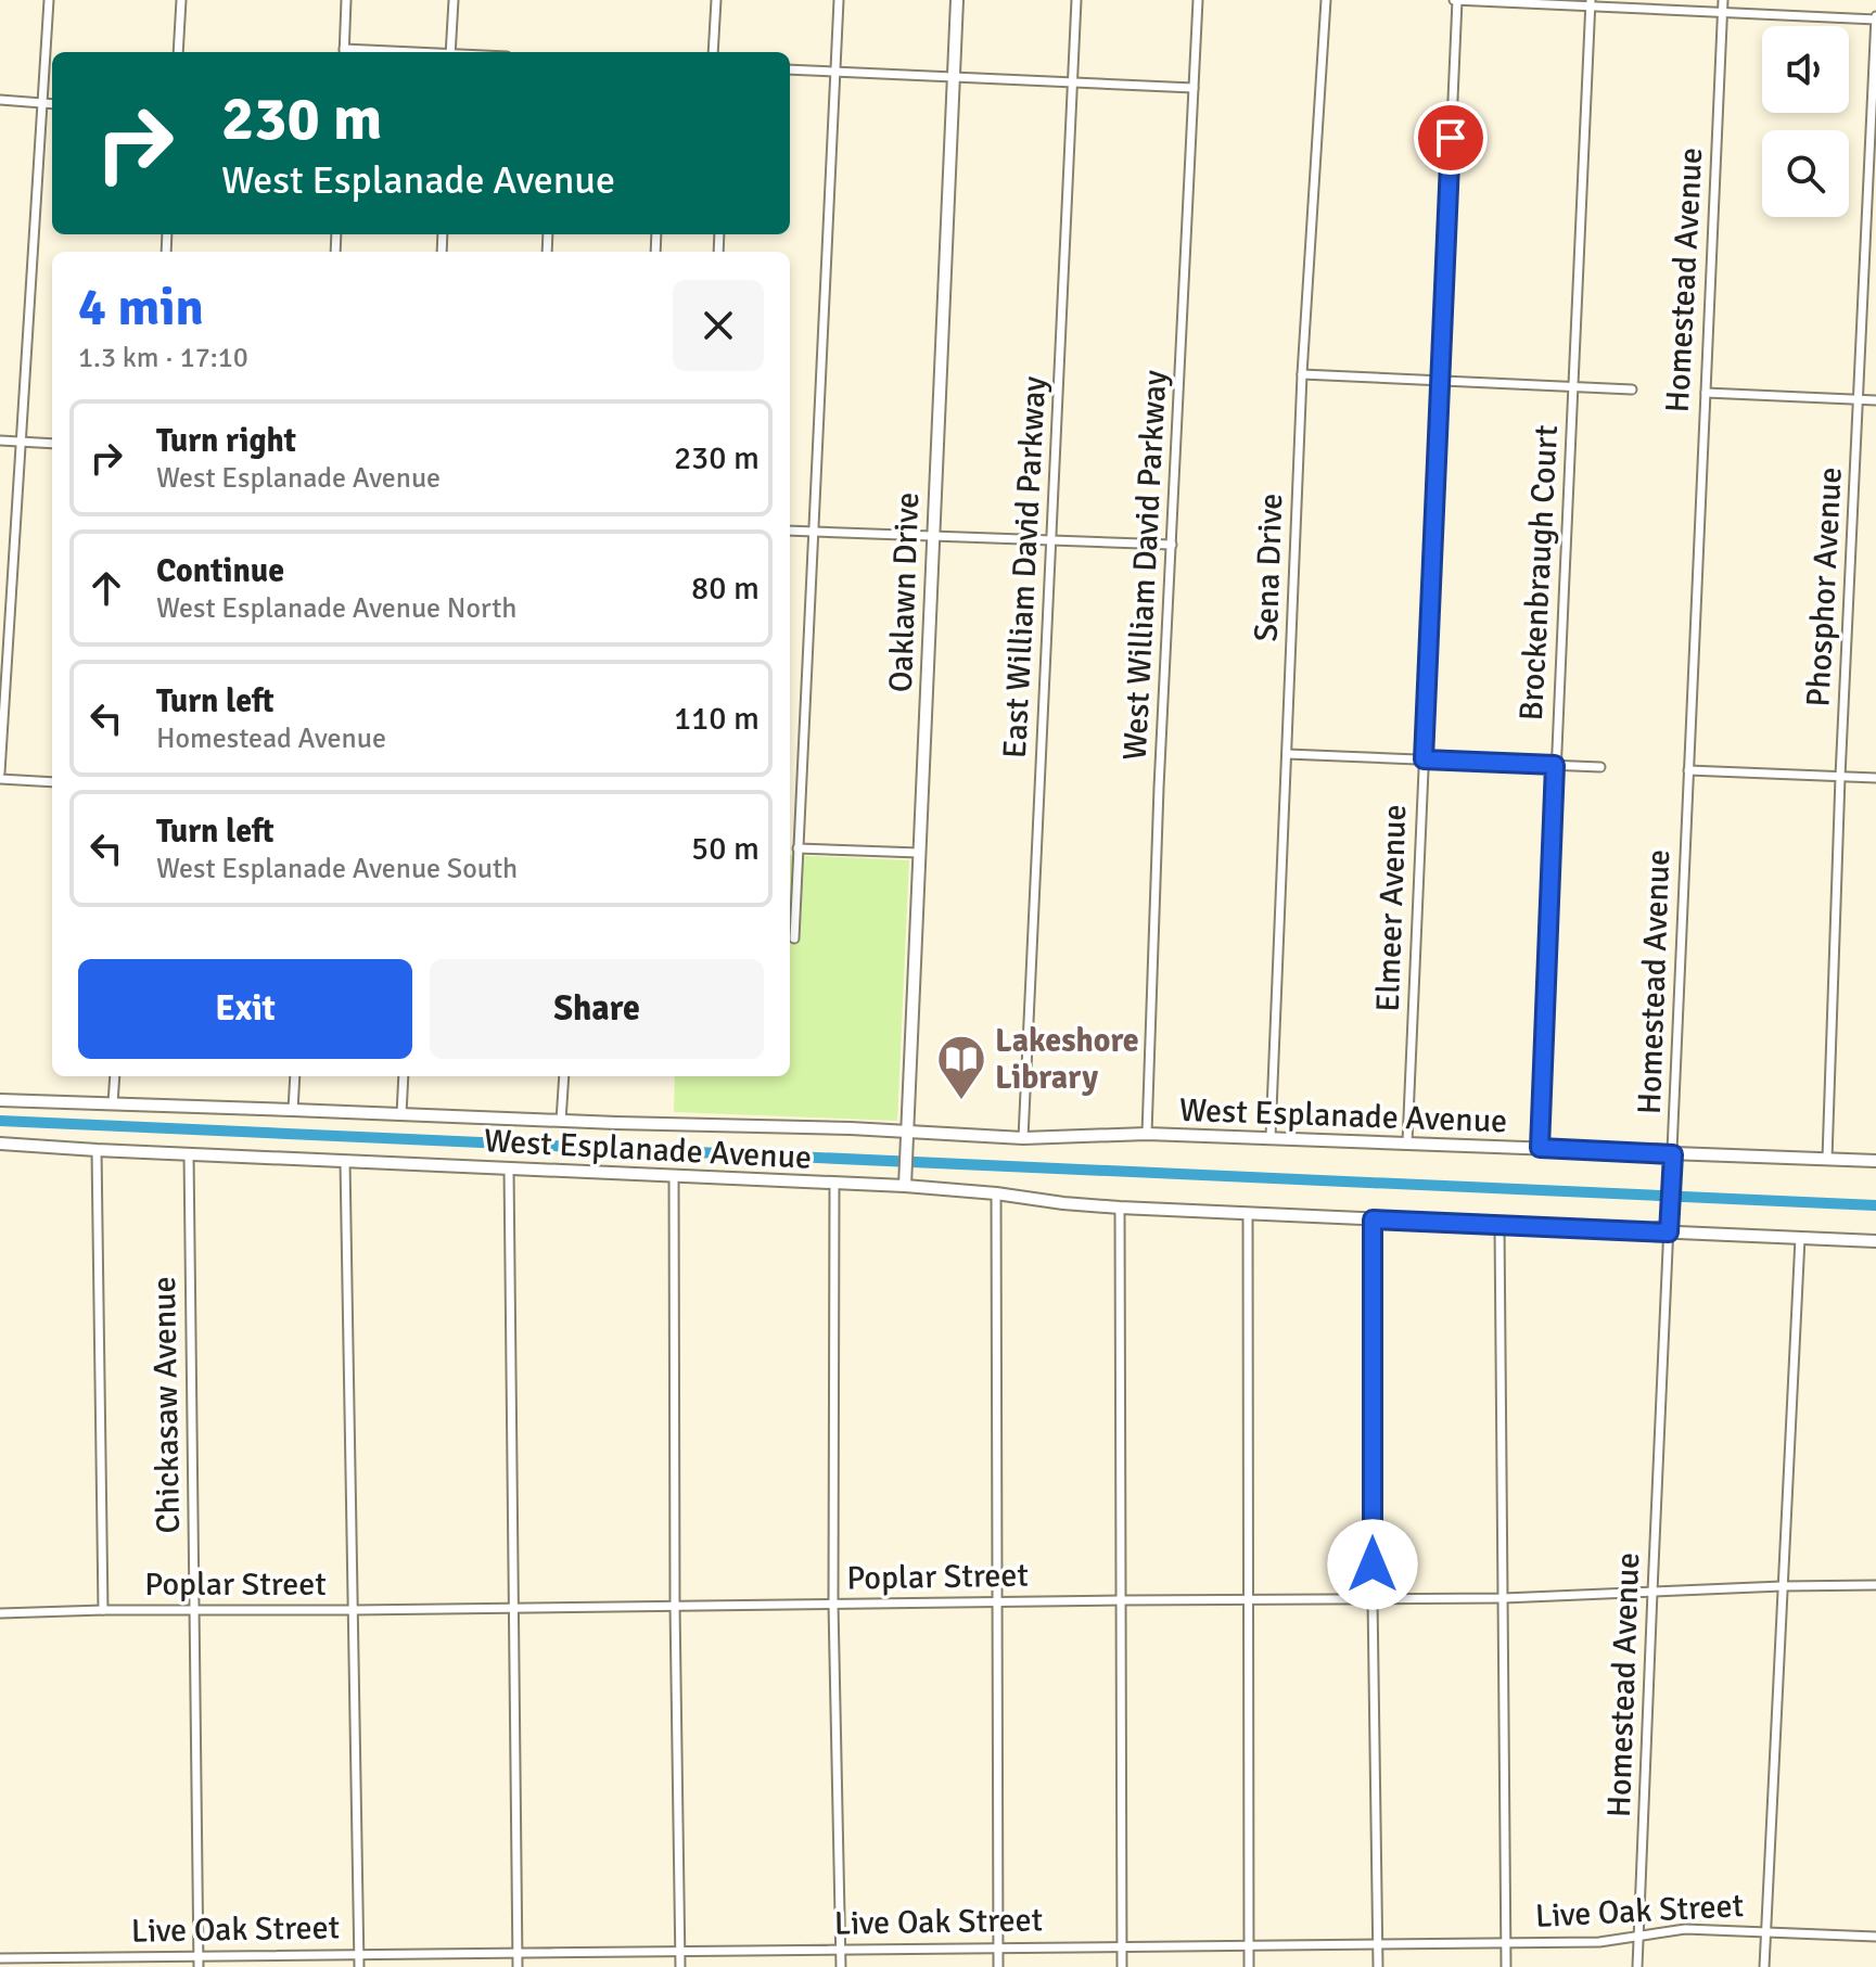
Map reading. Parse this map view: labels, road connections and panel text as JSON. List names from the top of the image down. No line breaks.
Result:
{"streets":{"main road":["Oaklawn Drive","West Esplanade Avenue"],"street":["Homestead Avenue","West William David Parkway","East William David Parkway","Sena Drive","Brockenbraugh Court","Phosphor Avenue","Elmeer Avenue","Chickasaw Avenue","Poplar Street","Live Oak Street"]},"crossings":[["Homestead Avenue","West Esplanade Avenue"],["Homestead Avenue","Poplar Street"],["Homestead Avenue","Live Oak Street"],["West William David Parkway","West Esplanade Avenue"],["East William David Parkway","West Esplanade Avenue"],["Sena Drive","West Esplanade Avenue"],["Brockenbraugh Court","West Esplanade Avenue"],["Phosphor Avenue","West Esplanade Avenue"],["Oaklawn Drive","West Esplanade Avenue"],["Elmeer Avenue","West Esplanade Avenue"],["West Esplanade Avenue","Chickasaw Avenue"],["Chickasaw Avenue","Poplar Street"],["Chickasaw Avenue","Live Oak Street"]],"places":{"library":["Lakeshore Library"]},"page":{"turn":["230 m","West Esplanade Avenue"],"heading":["4 min","1.3 km · 17:10"],"list":[{"name":"Turn right","note":"West Esplanade Avenue","value":"230 m"},{"name":"Continue","note":"West Esplanade Avenue North","value":"80 m"},{"name":"Turn left","note":"Homestead Avenue","value":"110 m"},{"name":"Turn left","note":"West Esplanade Avenue South","value":"50 m"}],"buttons":["Exit","Share"]}}
